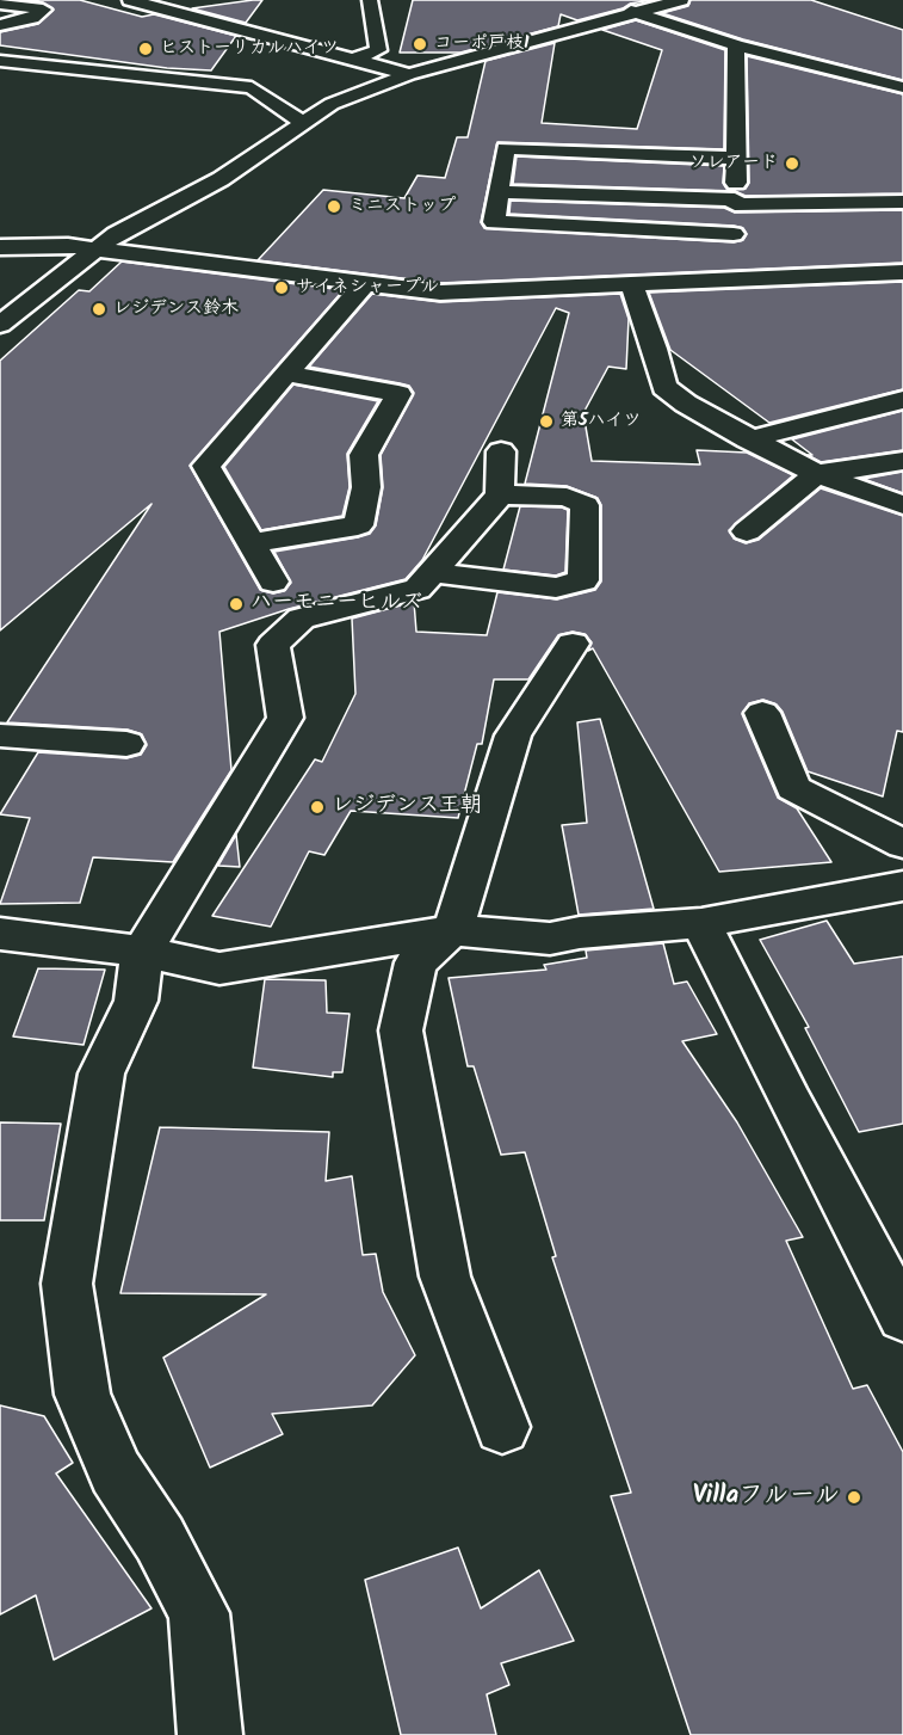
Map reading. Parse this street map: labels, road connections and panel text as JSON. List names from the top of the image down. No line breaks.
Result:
{"places":["コーポ戸枝1","ヒストーリカルハイツ","ソレアード","ミニストップ","サイネシャープル","レジデンス鈴木","第5ハイツ","ハーモニーヒルズ","レジデンス王朝","Villaフルール"]}
